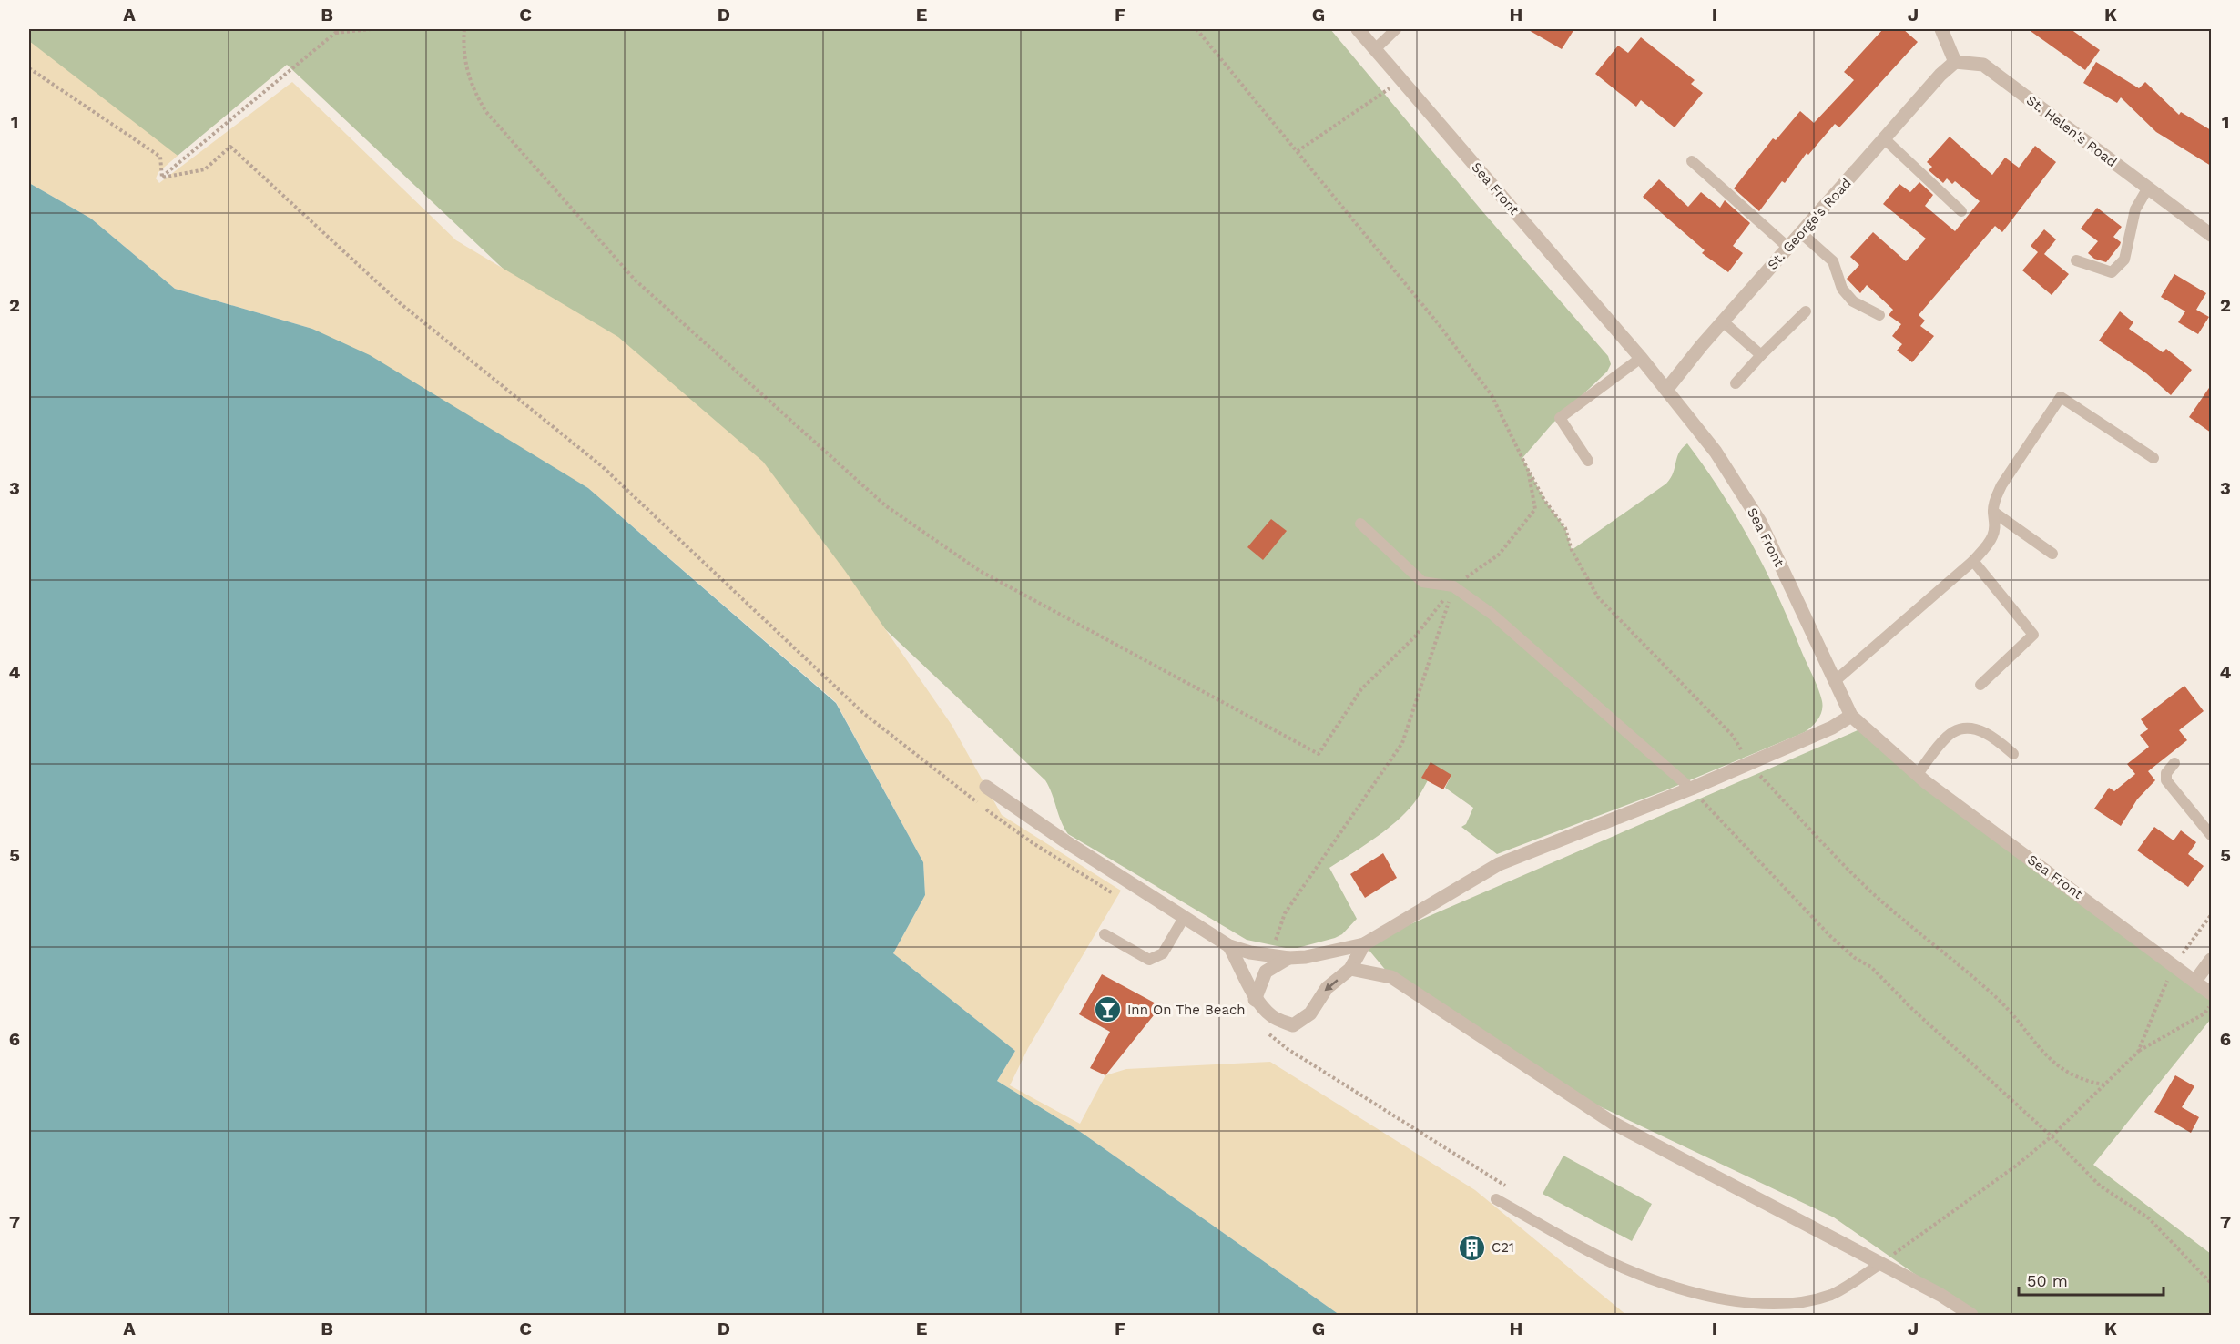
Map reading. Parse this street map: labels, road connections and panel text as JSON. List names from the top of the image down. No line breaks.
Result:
{"streets":{"street":["St. Helen's Road","Sea Front","St. George's Road"]},"crossings":[["St. Helen's Road","St. George's Road"],["Sea Front","St. George's Road"]],"places":{"bar":["Inn On The Beach"],"building":["C21"]},"scale_bar":"50 m","grid":{"columns":["A","B","C","D","E","F","G","H","I","J","K"],"rows":["1","2","3","4","5","6","7"]}}
